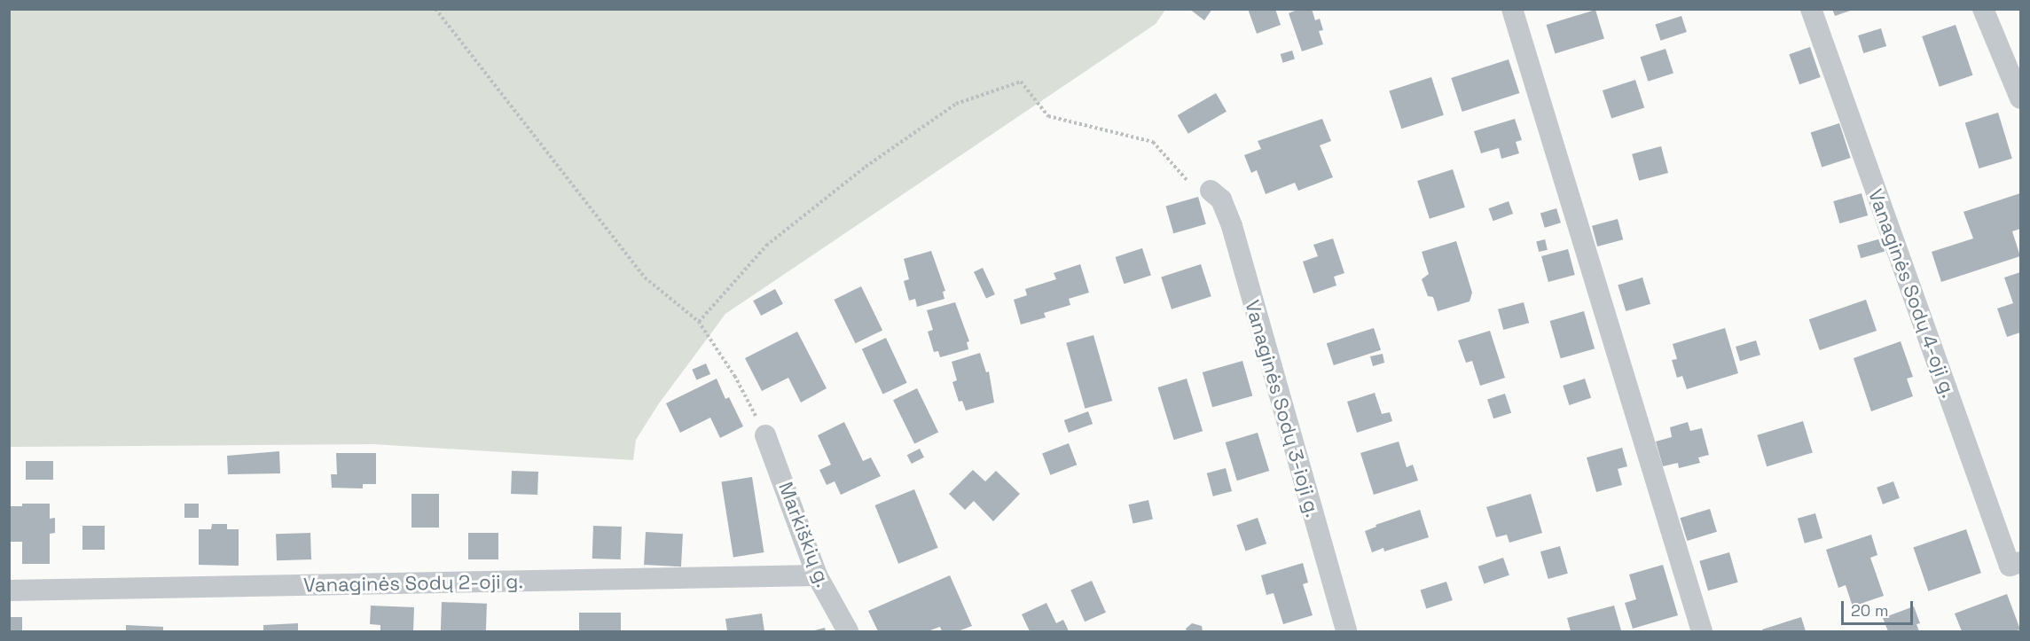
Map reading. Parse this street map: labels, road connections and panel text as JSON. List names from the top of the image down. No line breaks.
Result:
{"streets":{"street":["Vanaginės Sodų 4-oji g.","Vanaginės Sodų 3-ioji g.","Markiškių g.","Vanaginės Sodų 2-oji g."]},"crossings":[["Markiškių g.","Vanaginės Sodų 2-oji g."]],"scale_bar":"20 m"}
